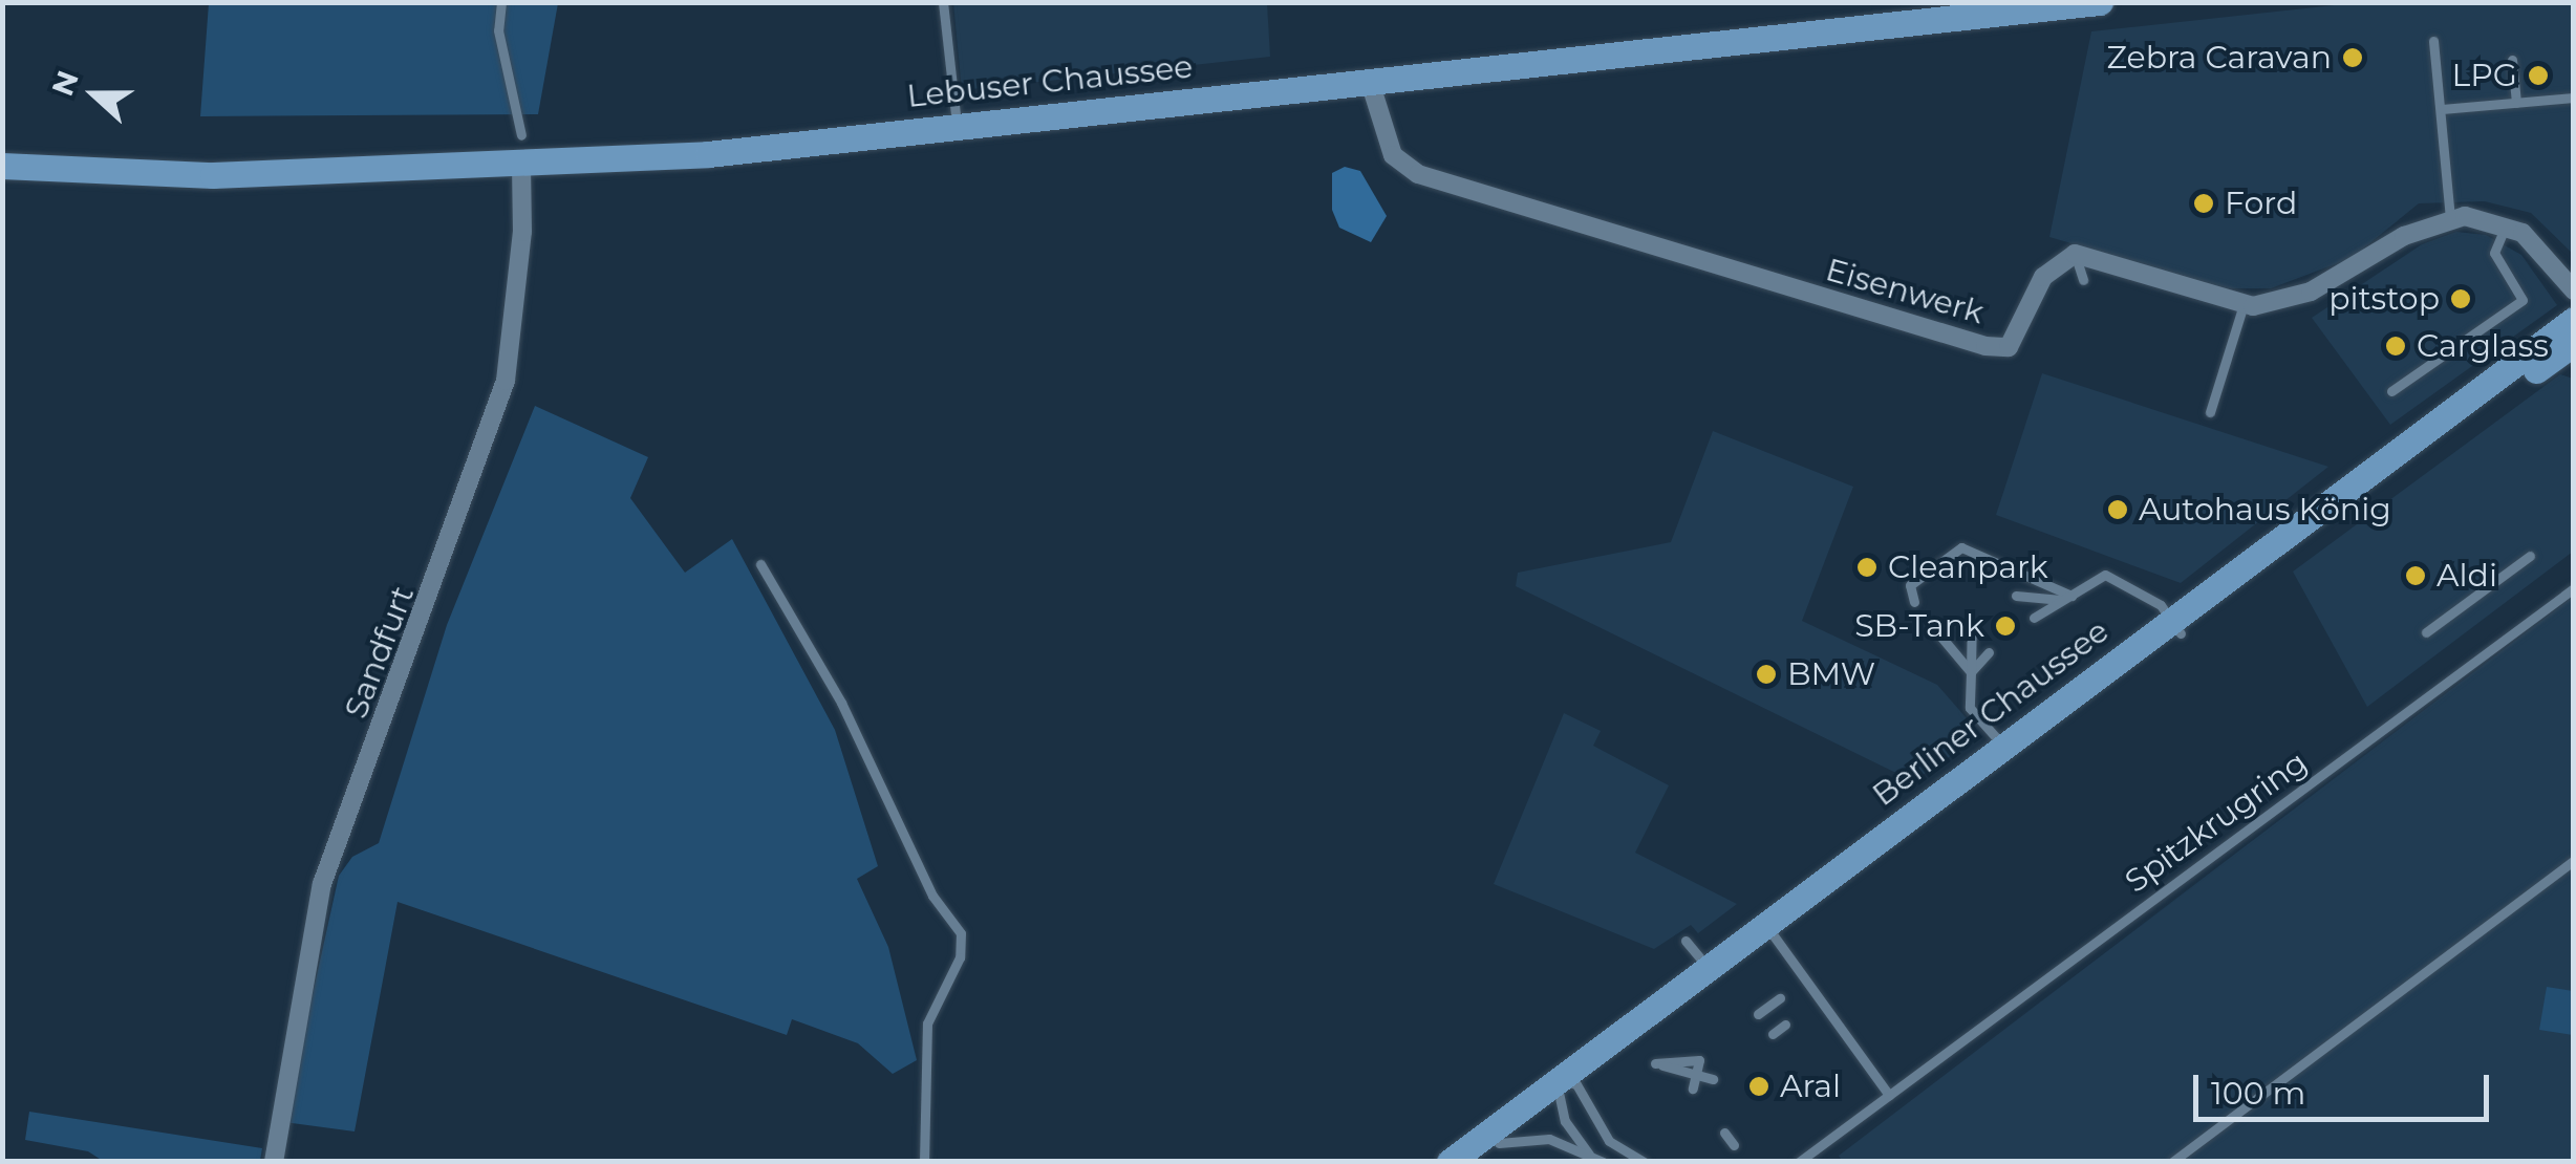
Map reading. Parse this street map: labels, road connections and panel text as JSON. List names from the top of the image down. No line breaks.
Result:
{"streets":{"main road":["Lebuser Chaussee","Berliner Chaussee"],"street":["Eisenwerk","Sandfurt"],"lane":["Spitzkrugring"]},"crossings":[["Lebuser Chaussee","Eisenwerk"],["Lebuser Chaussee","Sandfurt"]],"places":["Zebra Caravan","LPG","Ford","pitstop","Carglass","Autohaus König","Cleanpark","Aldi","SB-Tank","BMW","Aral"],"scale_bar":"100 m","north":"left"}
